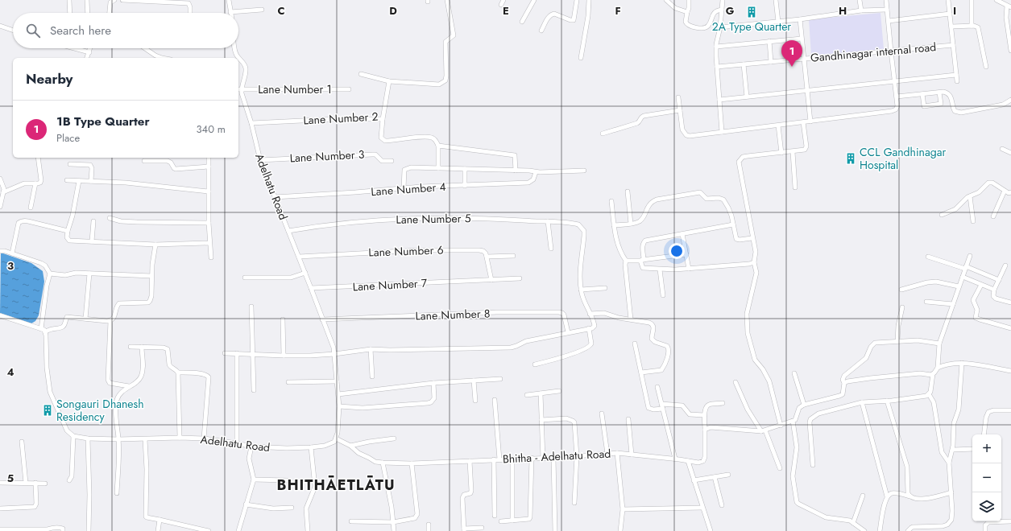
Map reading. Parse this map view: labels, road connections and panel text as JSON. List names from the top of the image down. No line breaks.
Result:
{"streets":{"street":["Gandhinagar internal road","Lane Number 1","Lane Number 2","Lane Number 3","Adelhatu Road","Lane Number 4","Lane Number 5","Lane Number 6","Lane Number 7","Lane Number 8","Bhitha - Adelhatu Road"]},"crossings":[["Lane Number 1","Adelhatu Road"],["Lane Number 2","Adelhatu Road"],["Lane Number 3","Adelhatu Road"],["Adelhatu Road","Lane Number 4"],["Adelhatu Road","Lane Number 5"],["Adelhatu Road","Lane Number 6"],["Adelhatu Road","Lane Number 7"],["Adelhatu Road","Lane Number 8"],["Adelhatu Road","Bhitha - Adelhatu Road"]],"districts":["BHITHĀETLĀTU"],"places":{"building":["2A Type Quarter","CCL Gandhinagar Hospital","Songauri Dhanesh Residency"]},"page":{"search":"Search here","pins":"1","heading":"Nearby","list":[{"mark":"1","name":"1B Type Quarter","note":"Place","value":"340 m"}],"map_buttons":["+","−"]},"grid":{"columns":["C","D","E","F","G","H","I"],"rows":["3","4","5"]}}
